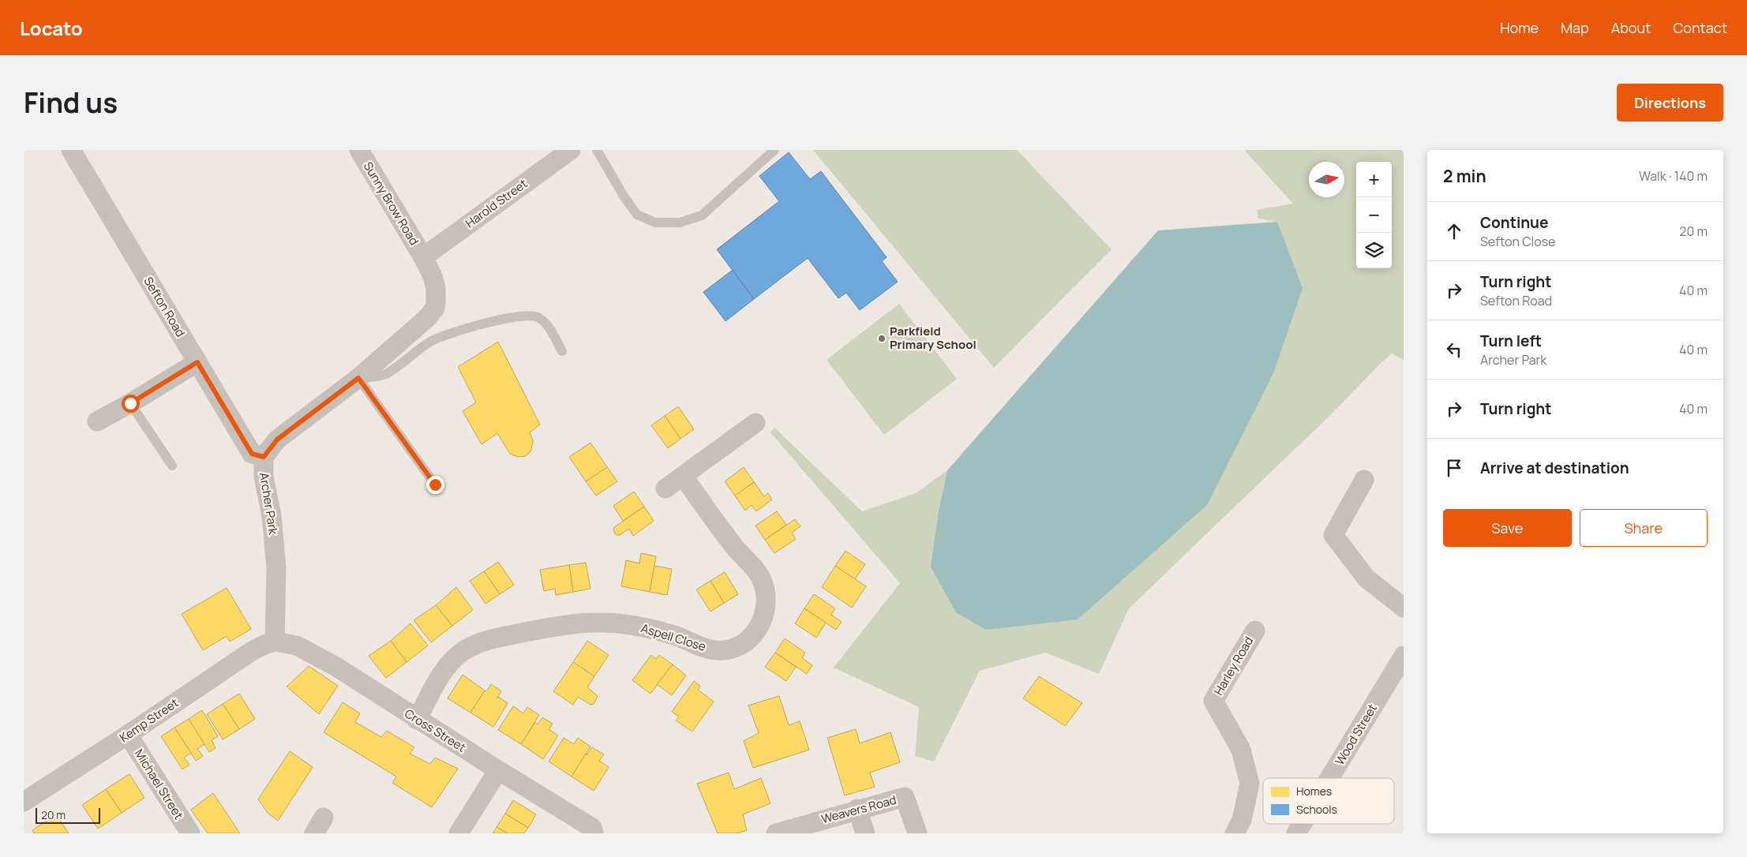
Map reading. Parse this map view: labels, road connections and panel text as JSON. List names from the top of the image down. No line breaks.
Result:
{"streets":{"street":["Sunny Brow Road","Harold Street","Sefton Road","Archer Park","Aspell Close","Harley Road","Kemp Street","Cross Street","Wood Street","Michael Street","Weavers Road"]},"crossings":[["Sunny Brow Road","Harold Street"],["Sunny Brow Road","Archer Park"],["Harold Street","Archer Park"],["Sefton Road","Archer Park"],["Archer Park","Kemp Street"],["Archer Park","Cross Street"],["Aspell Close","Cross Street"],["Kemp Street","Cross Street"],["Kemp Street","Michael Street"]],"places":["Parkfield Primary School"],"legend":["Homes","Schools"],"scale_bar":"20 m","north":"right","page":{"header":"Locato","nav":["Home","Map","About","Contact"],"title":"Find us","buttons":["Directions",["Save","Share"]],"heading":["2 min","Walk · 140 m"],"map_buttons":["+","−"],"list":[["Continue","Sefton Close","20 m"],["Turn right","Sefton Road","40 m"],["Turn left","Archer Park","40 m"],["Turn right","40 m"],"Arrive at destination"],"scale":"20 m"}}
